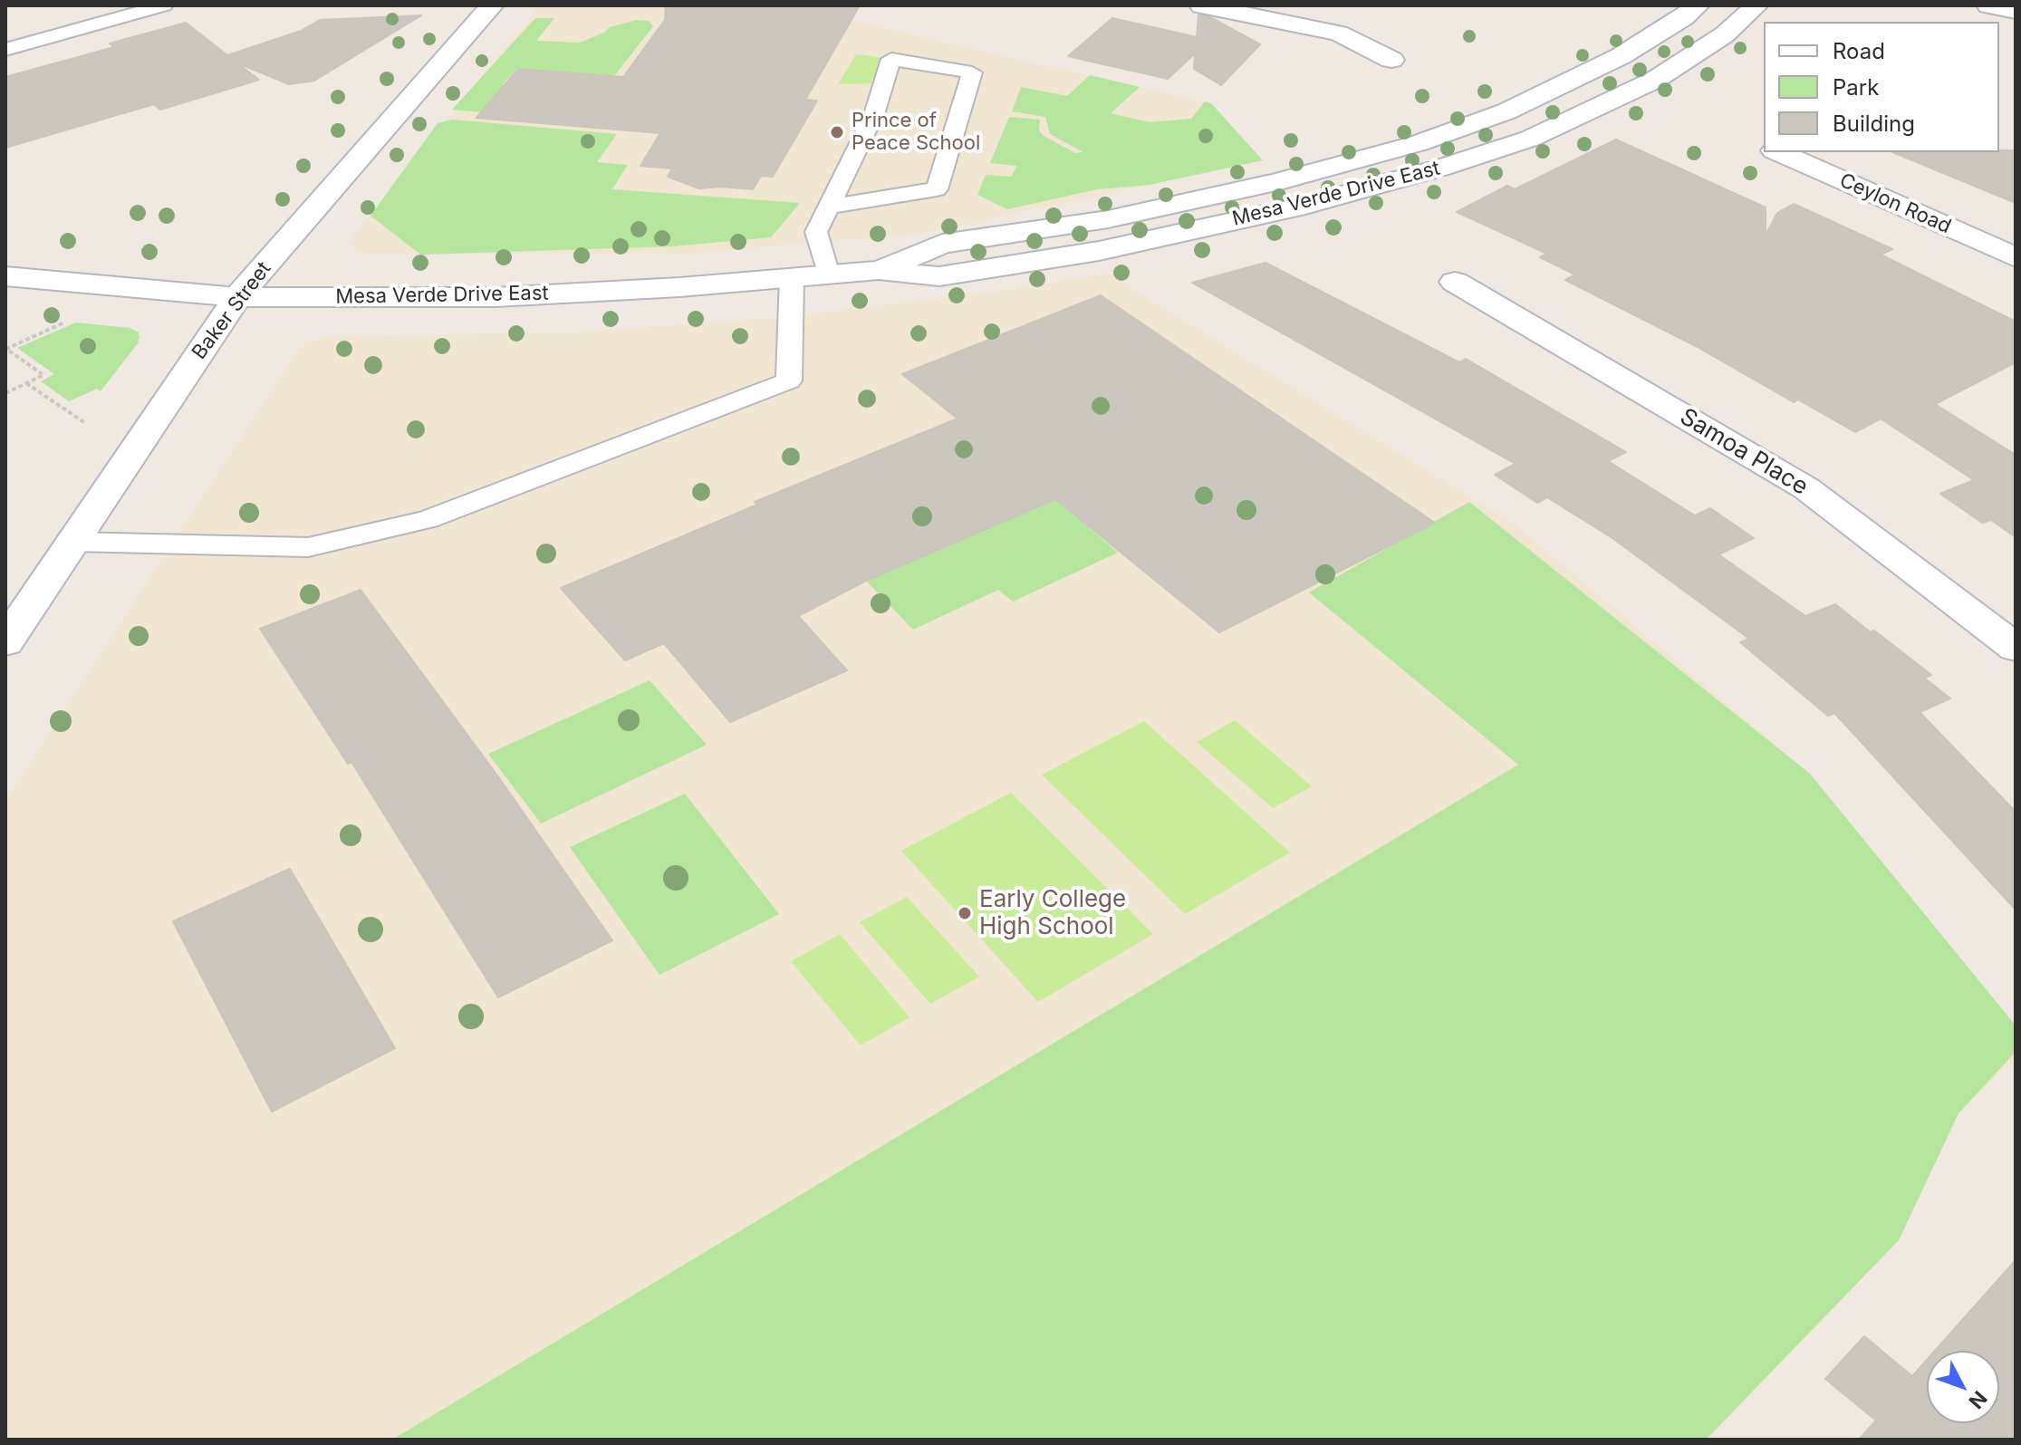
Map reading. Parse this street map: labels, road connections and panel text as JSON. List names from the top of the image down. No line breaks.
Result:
{"streets":{"street":["Mesa Verde Drive East","Ceylon Road","Baker Street","Samoa Place"]},"crossings":[["Mesa Verde Drive East","Baker Street"]],"places":["Prince of Peace School","Early College High School"],"legend":["Road","Park","Building"],"north":"bottom right"}
